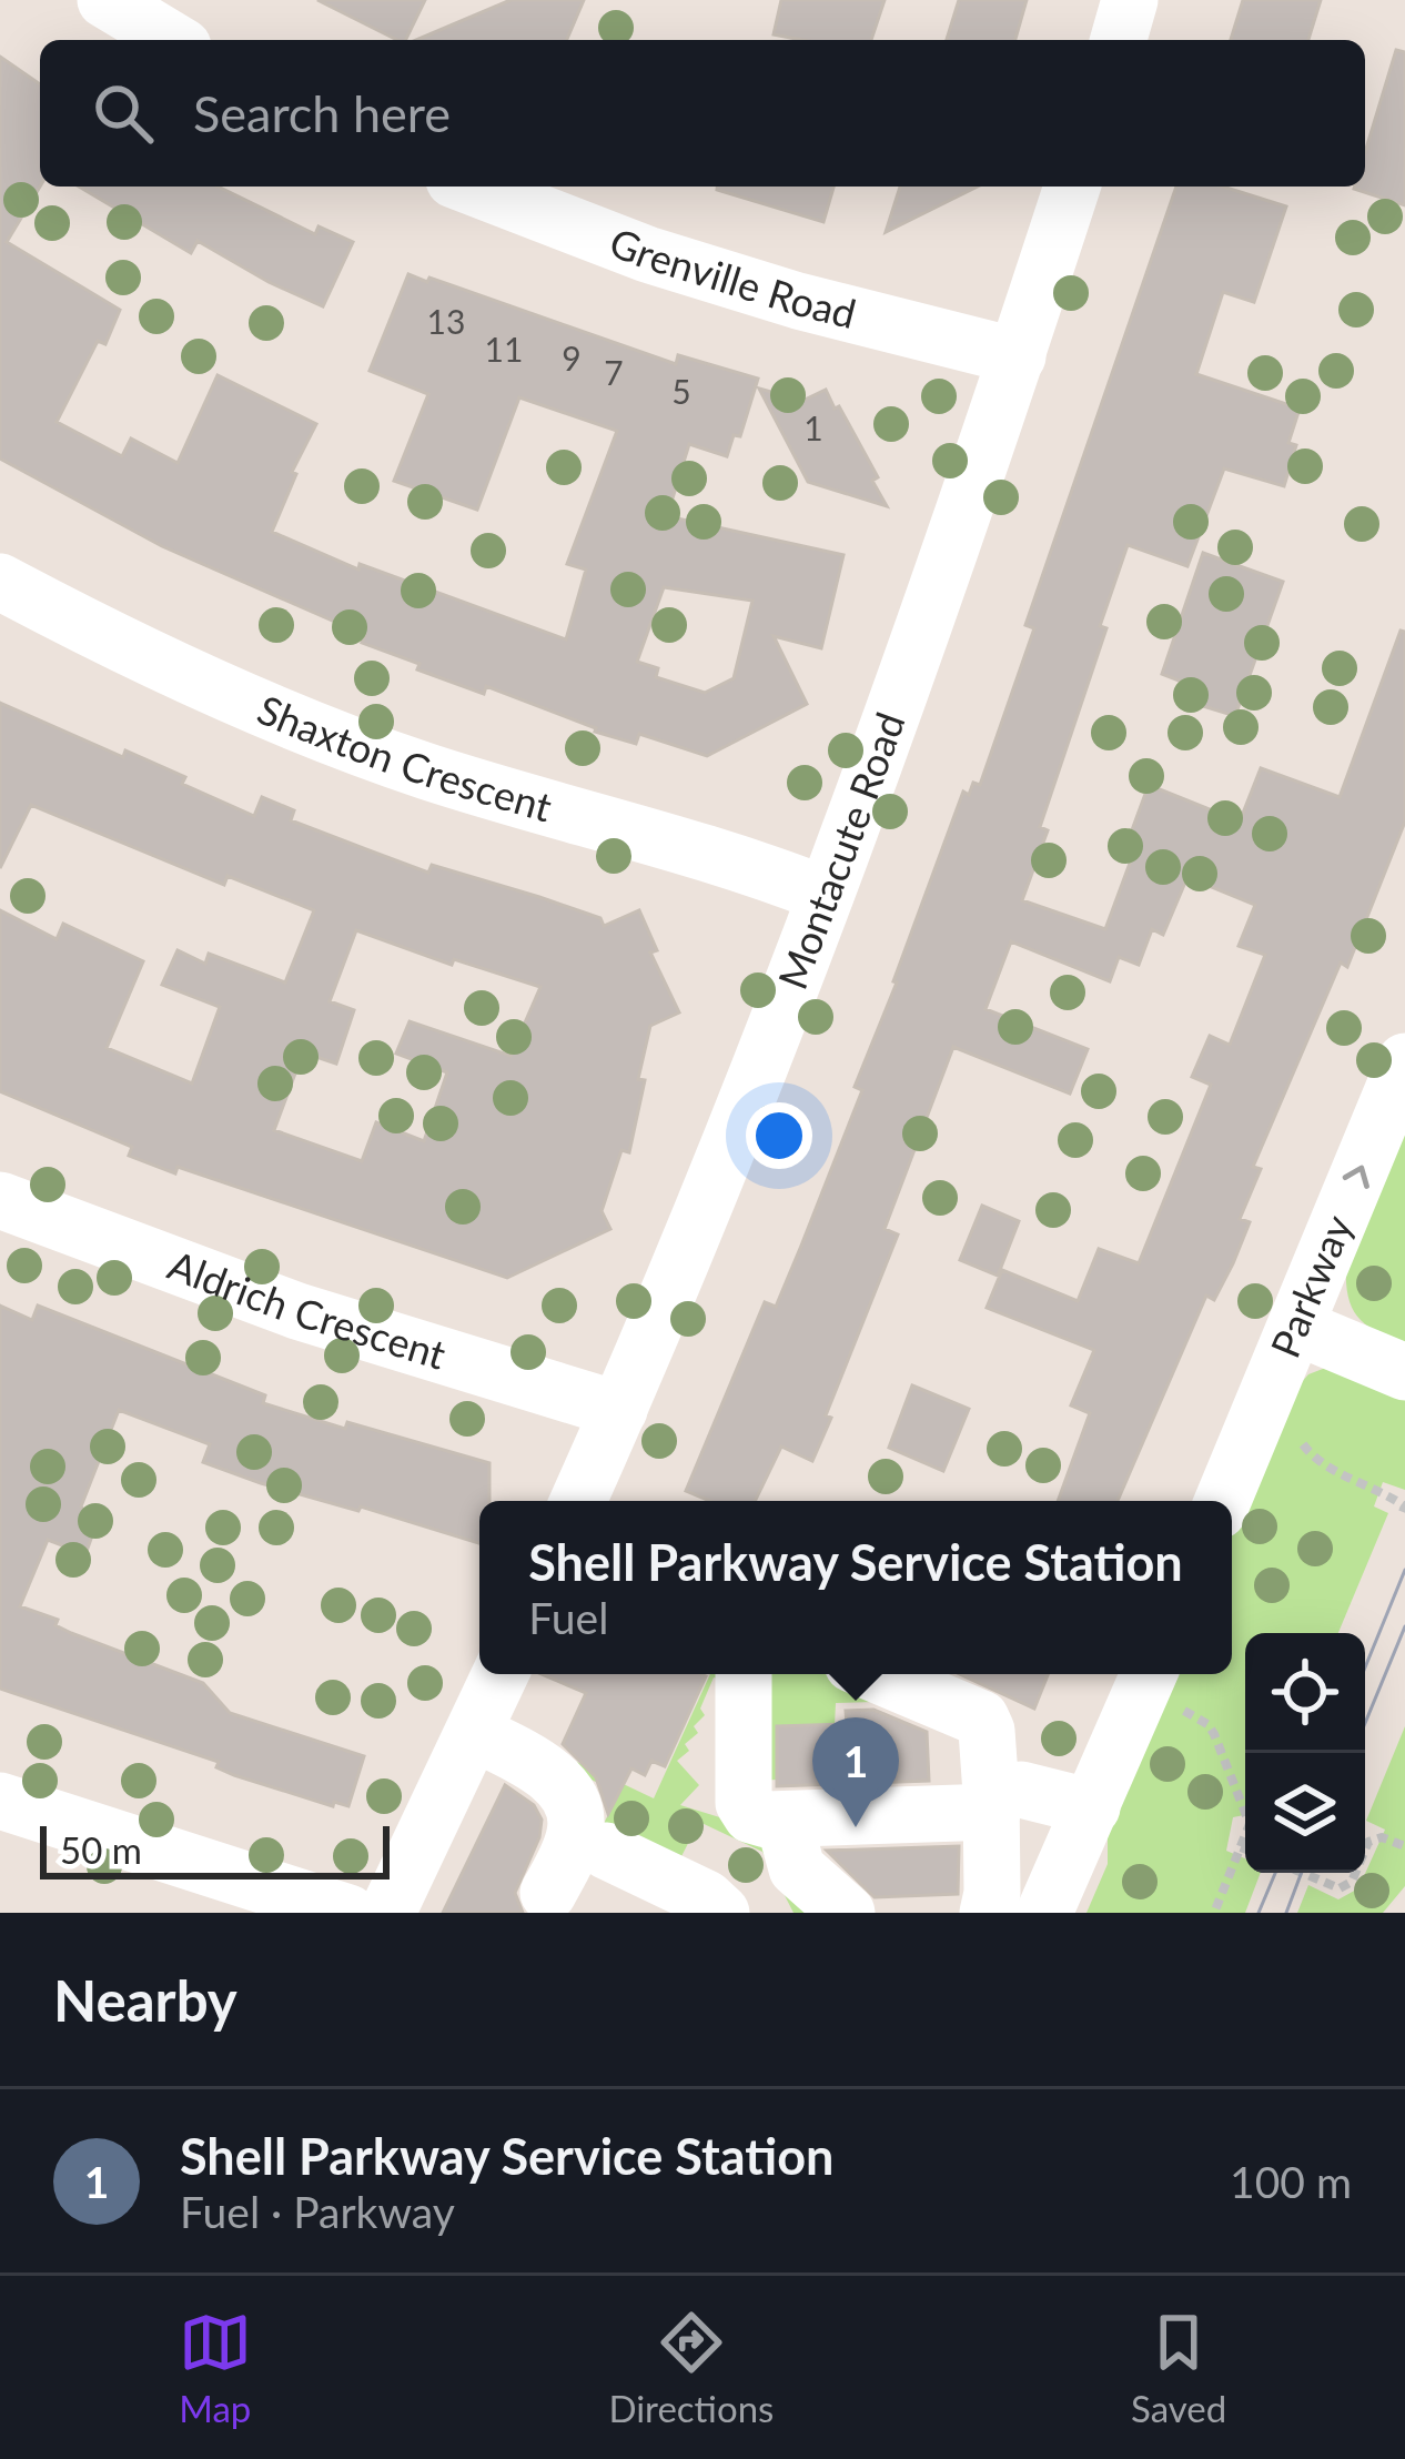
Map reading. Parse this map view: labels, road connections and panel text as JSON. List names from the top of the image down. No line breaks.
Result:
{"streets":{"street":["Grenville Road","Shaxton Crescent","Montacute Road","Parkway","Aldrich Crescent"]},"crossings":[["Grenville Road","Montacute Road"],["Shaxton Crescent","Montacute Road"],["Montacute Road","Aldrich Crescent"]],"one_way":["Parkway"],"house_numbers":["13","11","9","7","5","1"],"scale_bar":"50 m","page":{"search":"Search here","popup":["Shell Parkway Service Station","Fuel"],"pins":"1","scale":"50 m","heading":"Nearby","list":[{"mark":"1","name":"Shell Parkway Service Station","note":"Fuel · Parkway","value":"100 m"}],"nav":["Map","Directions","Saved"]}}
